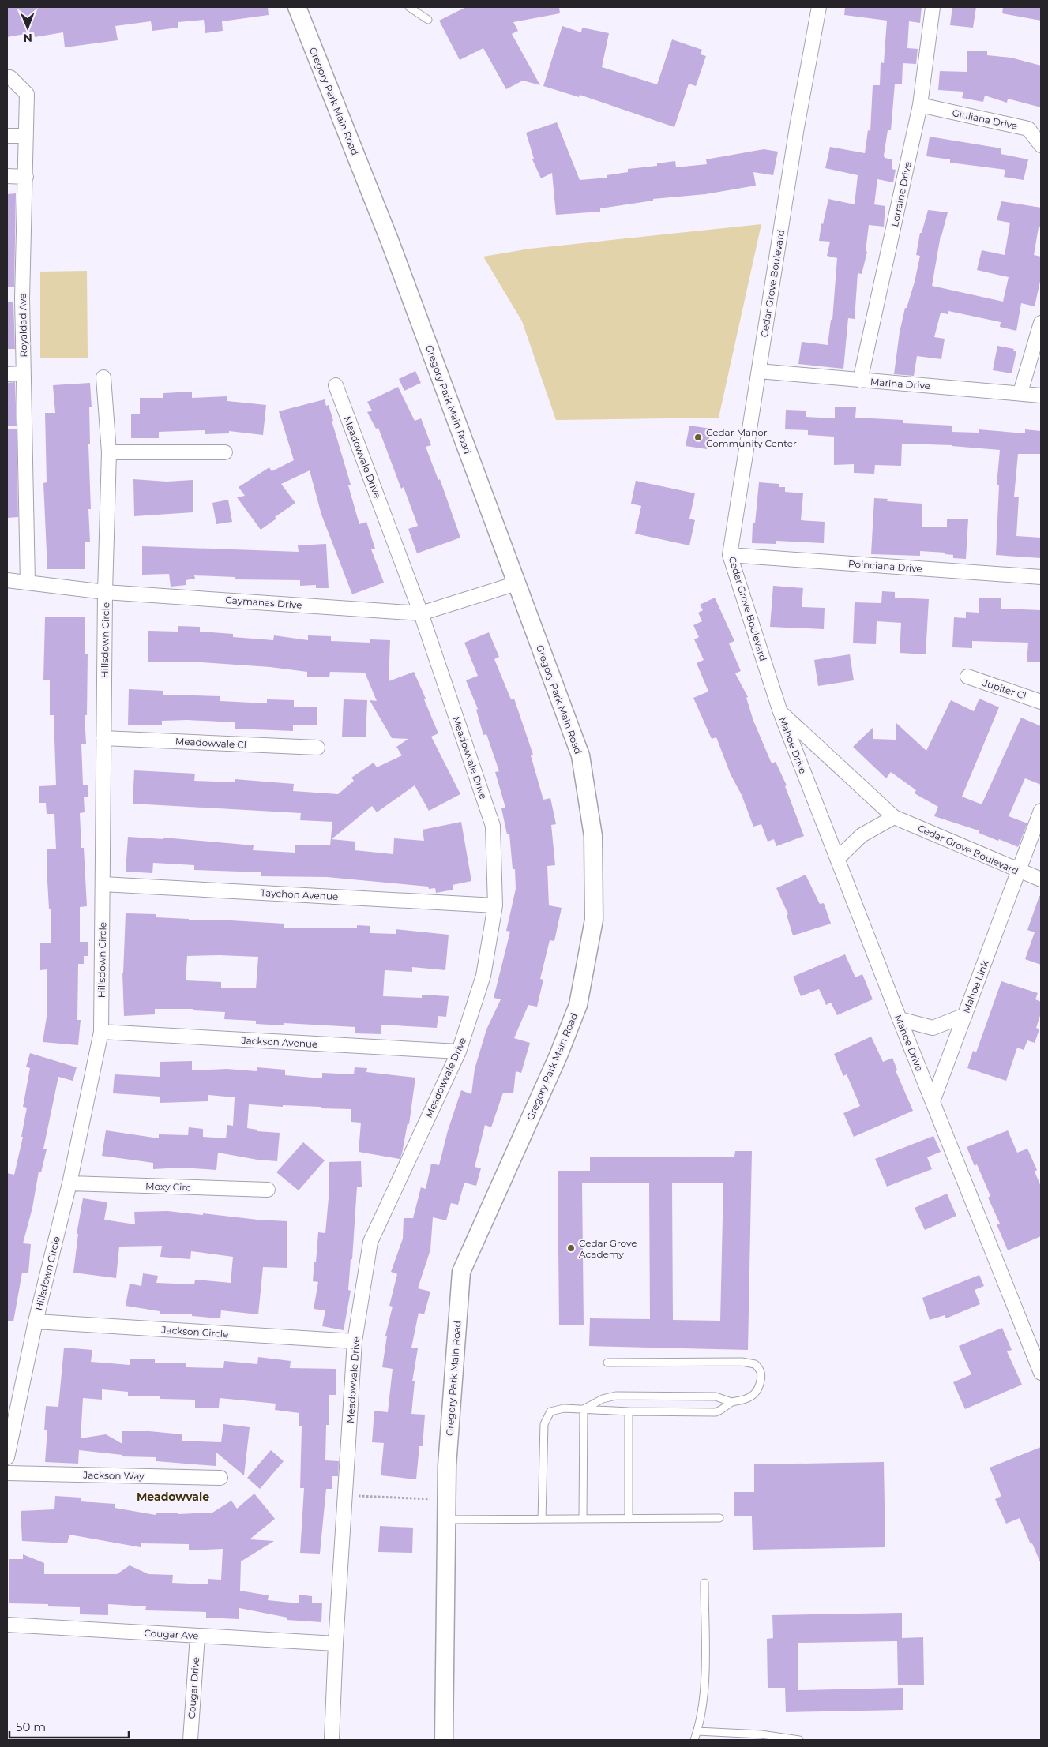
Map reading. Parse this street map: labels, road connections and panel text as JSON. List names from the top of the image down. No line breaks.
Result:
{"streets":{"street":["Gregory Park Main Road","Giuliana Drive","Lorraine Drive","Cedar Grove Boulevard","Royaldad Ave","Marina Drive","Meadowvale Drive","Poinciana Drive","Caymanas Drive","Hillsdown Circle","Jupiter Cl","Meadowvale Cl","Mahoe Drive","Taychon Avenue","Mahoe Link","Jackson Avenue","Moxy Circ","Jackson Circle","Jackson Way","Cougar Ave","Cougar Drive"]},"crossings":[["Gregory Park Main Road","Caymanas Drive"],["Giuliana Drive","Lorraine Drive"],["Lorraine Drive","Marina Drive"],["Cedar Grove Boulevard","Marina Drive"],["Cedar Grove Boulevard","Poinciana Drive"],["Cedar Grove Boulevard","Mahoe Drive"],["Cedar Grove Boulevard","Mahoe Link"],["Royaldad Ave","Caymanas Drive"],["Meadowvale Drive","Caymanas Drive"],["Meadowvale Drive","Taychon Avenue"],["Meadowvale Drive","Jackson Avenue"],["Meadowvale Drive","Jackson Circle"],["Meadowvale Drive","Cougar Ave"],["Caymanas Drive","Hillsdown Circle"],["Hillsdown Circle","Meadowvale Cl"],["Hillsdown Circle","Taychon Avenue"],["Hillsdown Circle","Jackson Avenue"],["Hillsdown Circle","Moxy Circ"],["Hillsdown Circle","Jackson Circle"],["Mahoe Drive","Mahoe Link"],["Cougar Ave","Cougar Drive"]],"districts":["Meadowvale"],"places":["Cedar Manor Community Center","Cedar Grove Academy"],"scale_bar":"50 m","north":"bottom"}
